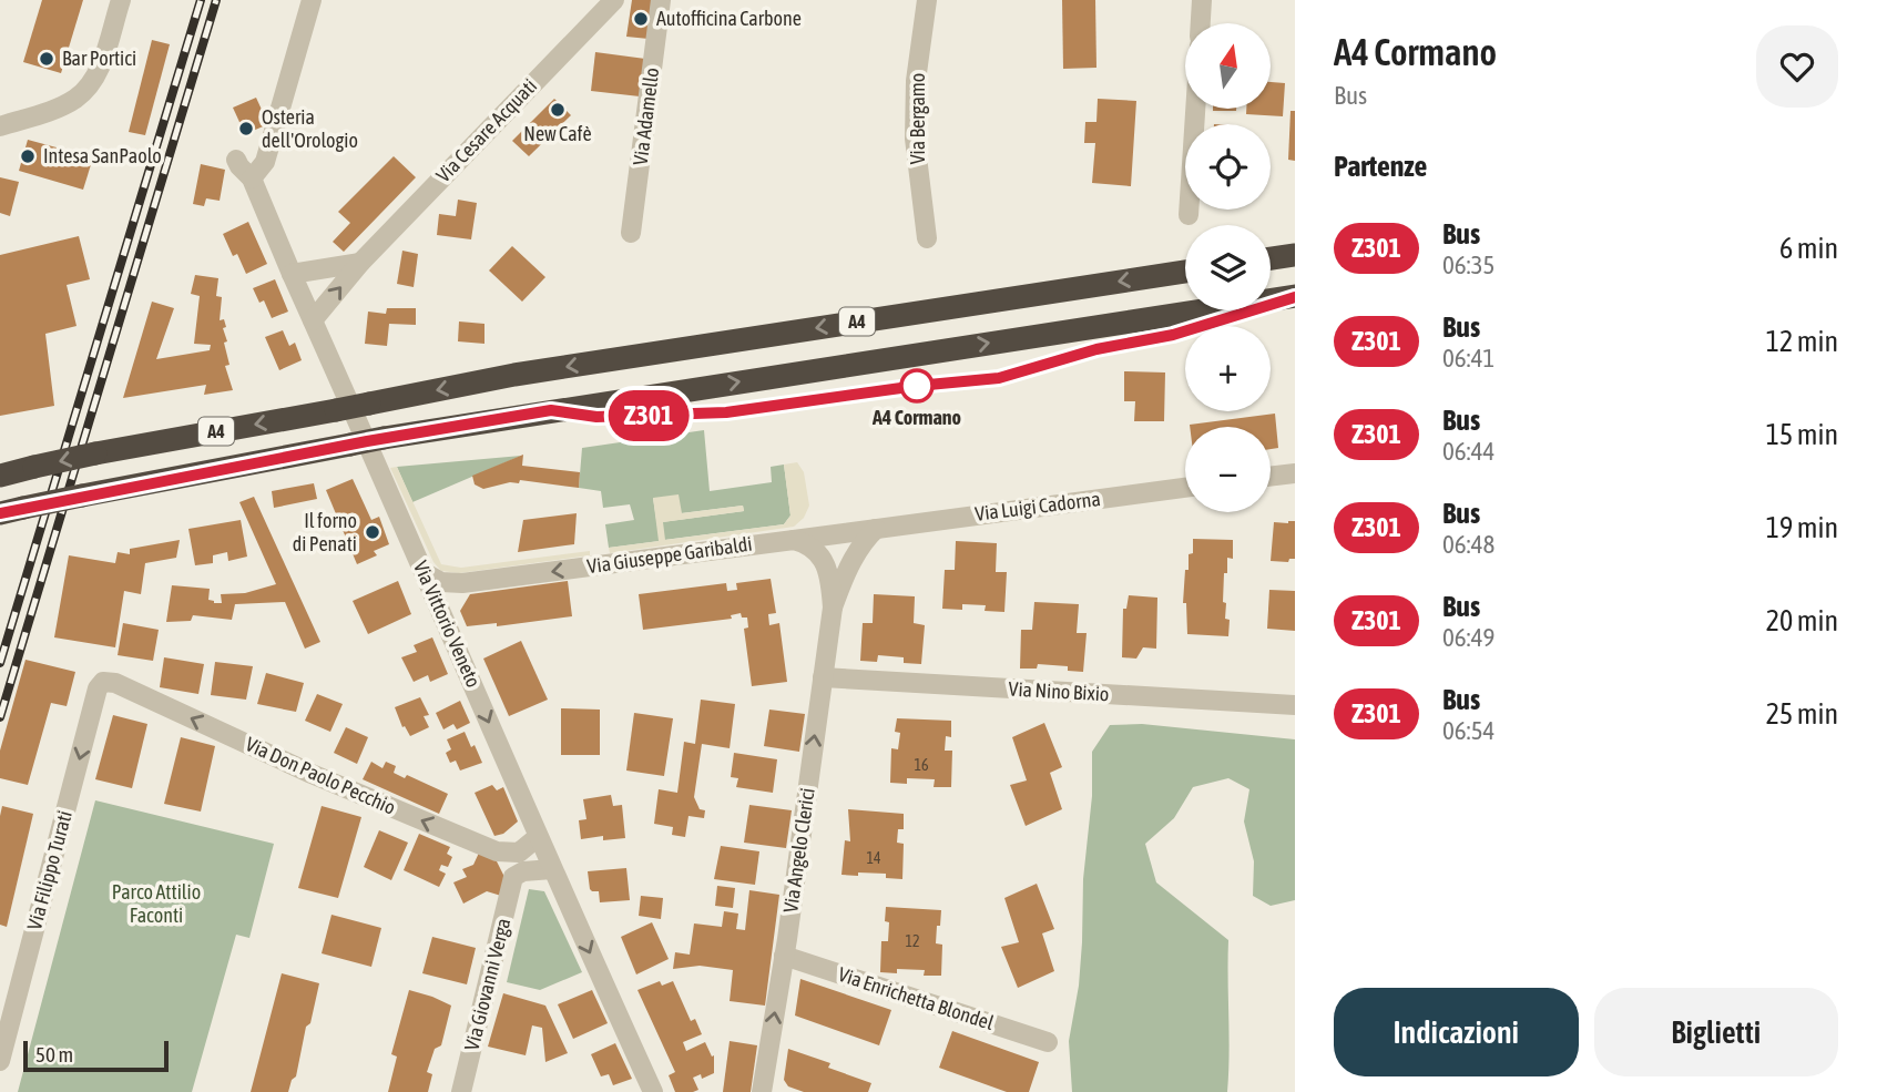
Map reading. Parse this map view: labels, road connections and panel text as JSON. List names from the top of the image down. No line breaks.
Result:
{"streets":{"highway":["A4"],"street":["Via Adamello","Via Bergamo","Via Cesare Acquati","Via Luigi Cadorna","Via Giuseppe Garibaldi","Via Vittorio Veneto","Via Nino Bixio","Via Don Paolo Pecchio","Via Angelo Clerici","Via Filippo Turati","Via Giovanni Verga","Via Enrichetta Blondel"]},"crossings":[["Via Cesare Acquati","Via Vittorio Veneto"],["Via Luigi Cadorna","Via Giuseppe Garibaldi"],["Via Luigi Cadorna","Via Angelo Clerici"],["Via Giuseppe Garibaldi","Via Vittorio Veneto"],["Via Giuseppe Garibaldi","Via Angelo Clerici"],["Via Nino Bixio","Via Angelo Clerici"],["Via Don Paolo Pecchio","Via Filippo Turati"],["Via Angelo Clerici","Via Enrichetta Blondel"]],"one_way":["Via Giuseppe Garibaldi","Via Vittorio Veneto","Via Don Paolo Pecchio","Via Angelo Clerici","Via Filippo Turati"],"parks":["Parco Attilio Faconti"],"places":["Autofficina Carbone","Bar Portici","New Cafè","Osteria dell'Orologio","Intesa SanPaolo","A4 Cormano","Il forno di Penati"],"lines":["bus line Z301"],"house_numbers":["16","14","12"],"scale_bar":"50 m","north":"top","page":{"on_map":"Z301","heading":[["A4 Cormano","Bus"],"Partenze"],"map_buttons":["+","−"],"list":[{"mark":"Z301","name":"Bus","note":"06:35","value":"6 min"},{"mark":"Z301","name":"Bus","note":"06:41","value":"12 min"},{"mark":"Z301","name":"Bus","note":"06:44","value":"15 min"},{"mark":"Z301","name":"Bus","note":"06:48","value":"19 min"},{"mark":"Z301","name":"Bus","note":"06:49","value":"20 min"},{"mark":"Z301","name":"Bus","note":"06:54","value":"25 min"}],"buttons":["Indicazioni","Biglietti"],"scale":"50 m"}}
